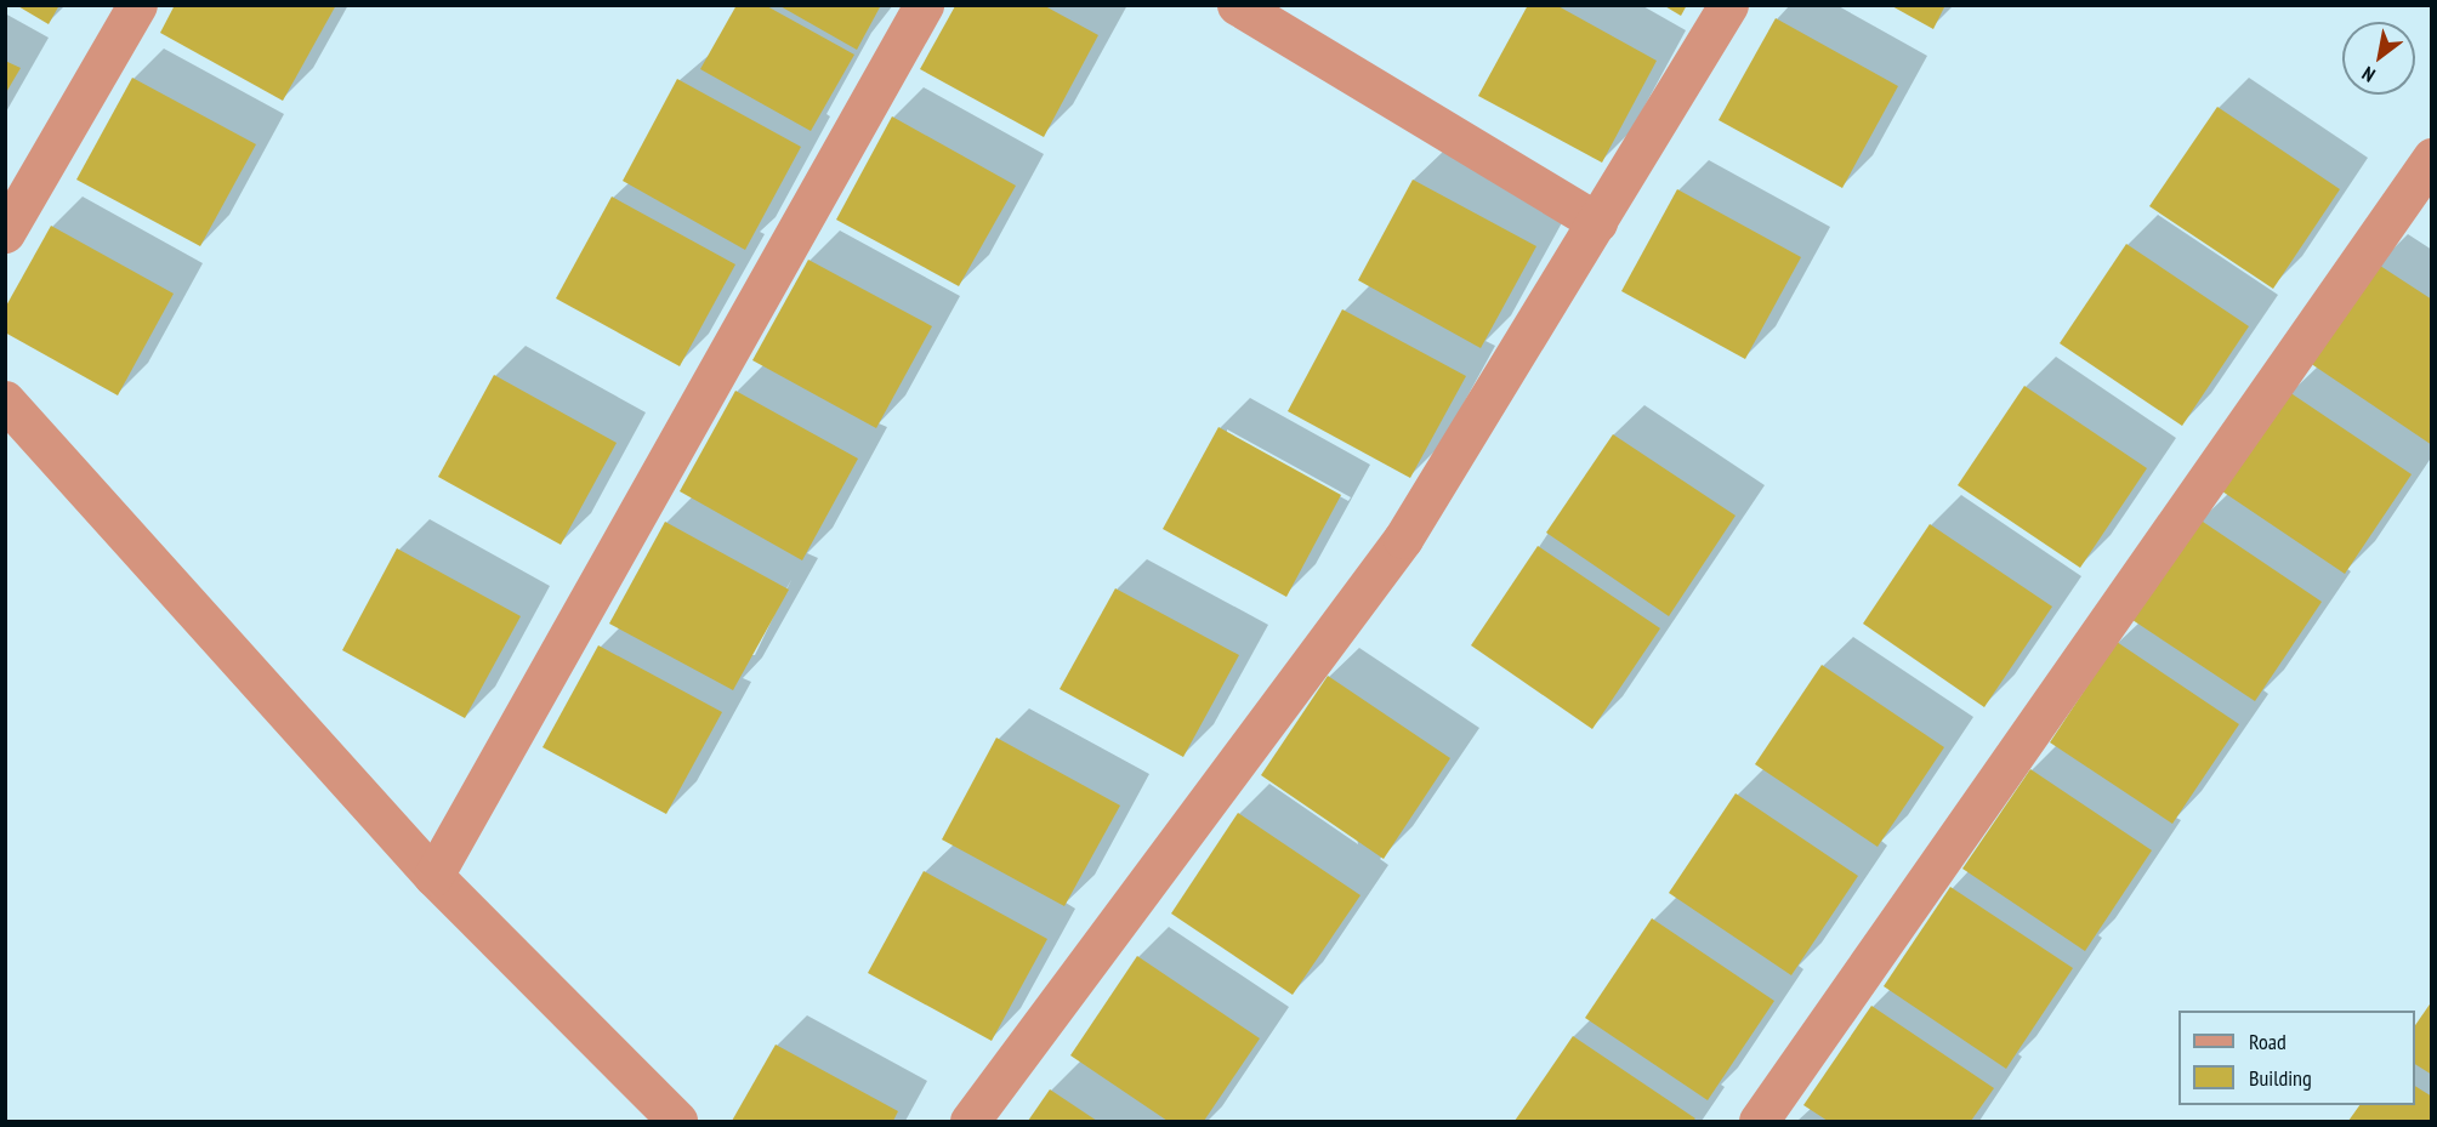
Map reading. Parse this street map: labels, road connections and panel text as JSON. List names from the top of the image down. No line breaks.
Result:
{"legend":["Road","Building"],"north":"bottom left"}
